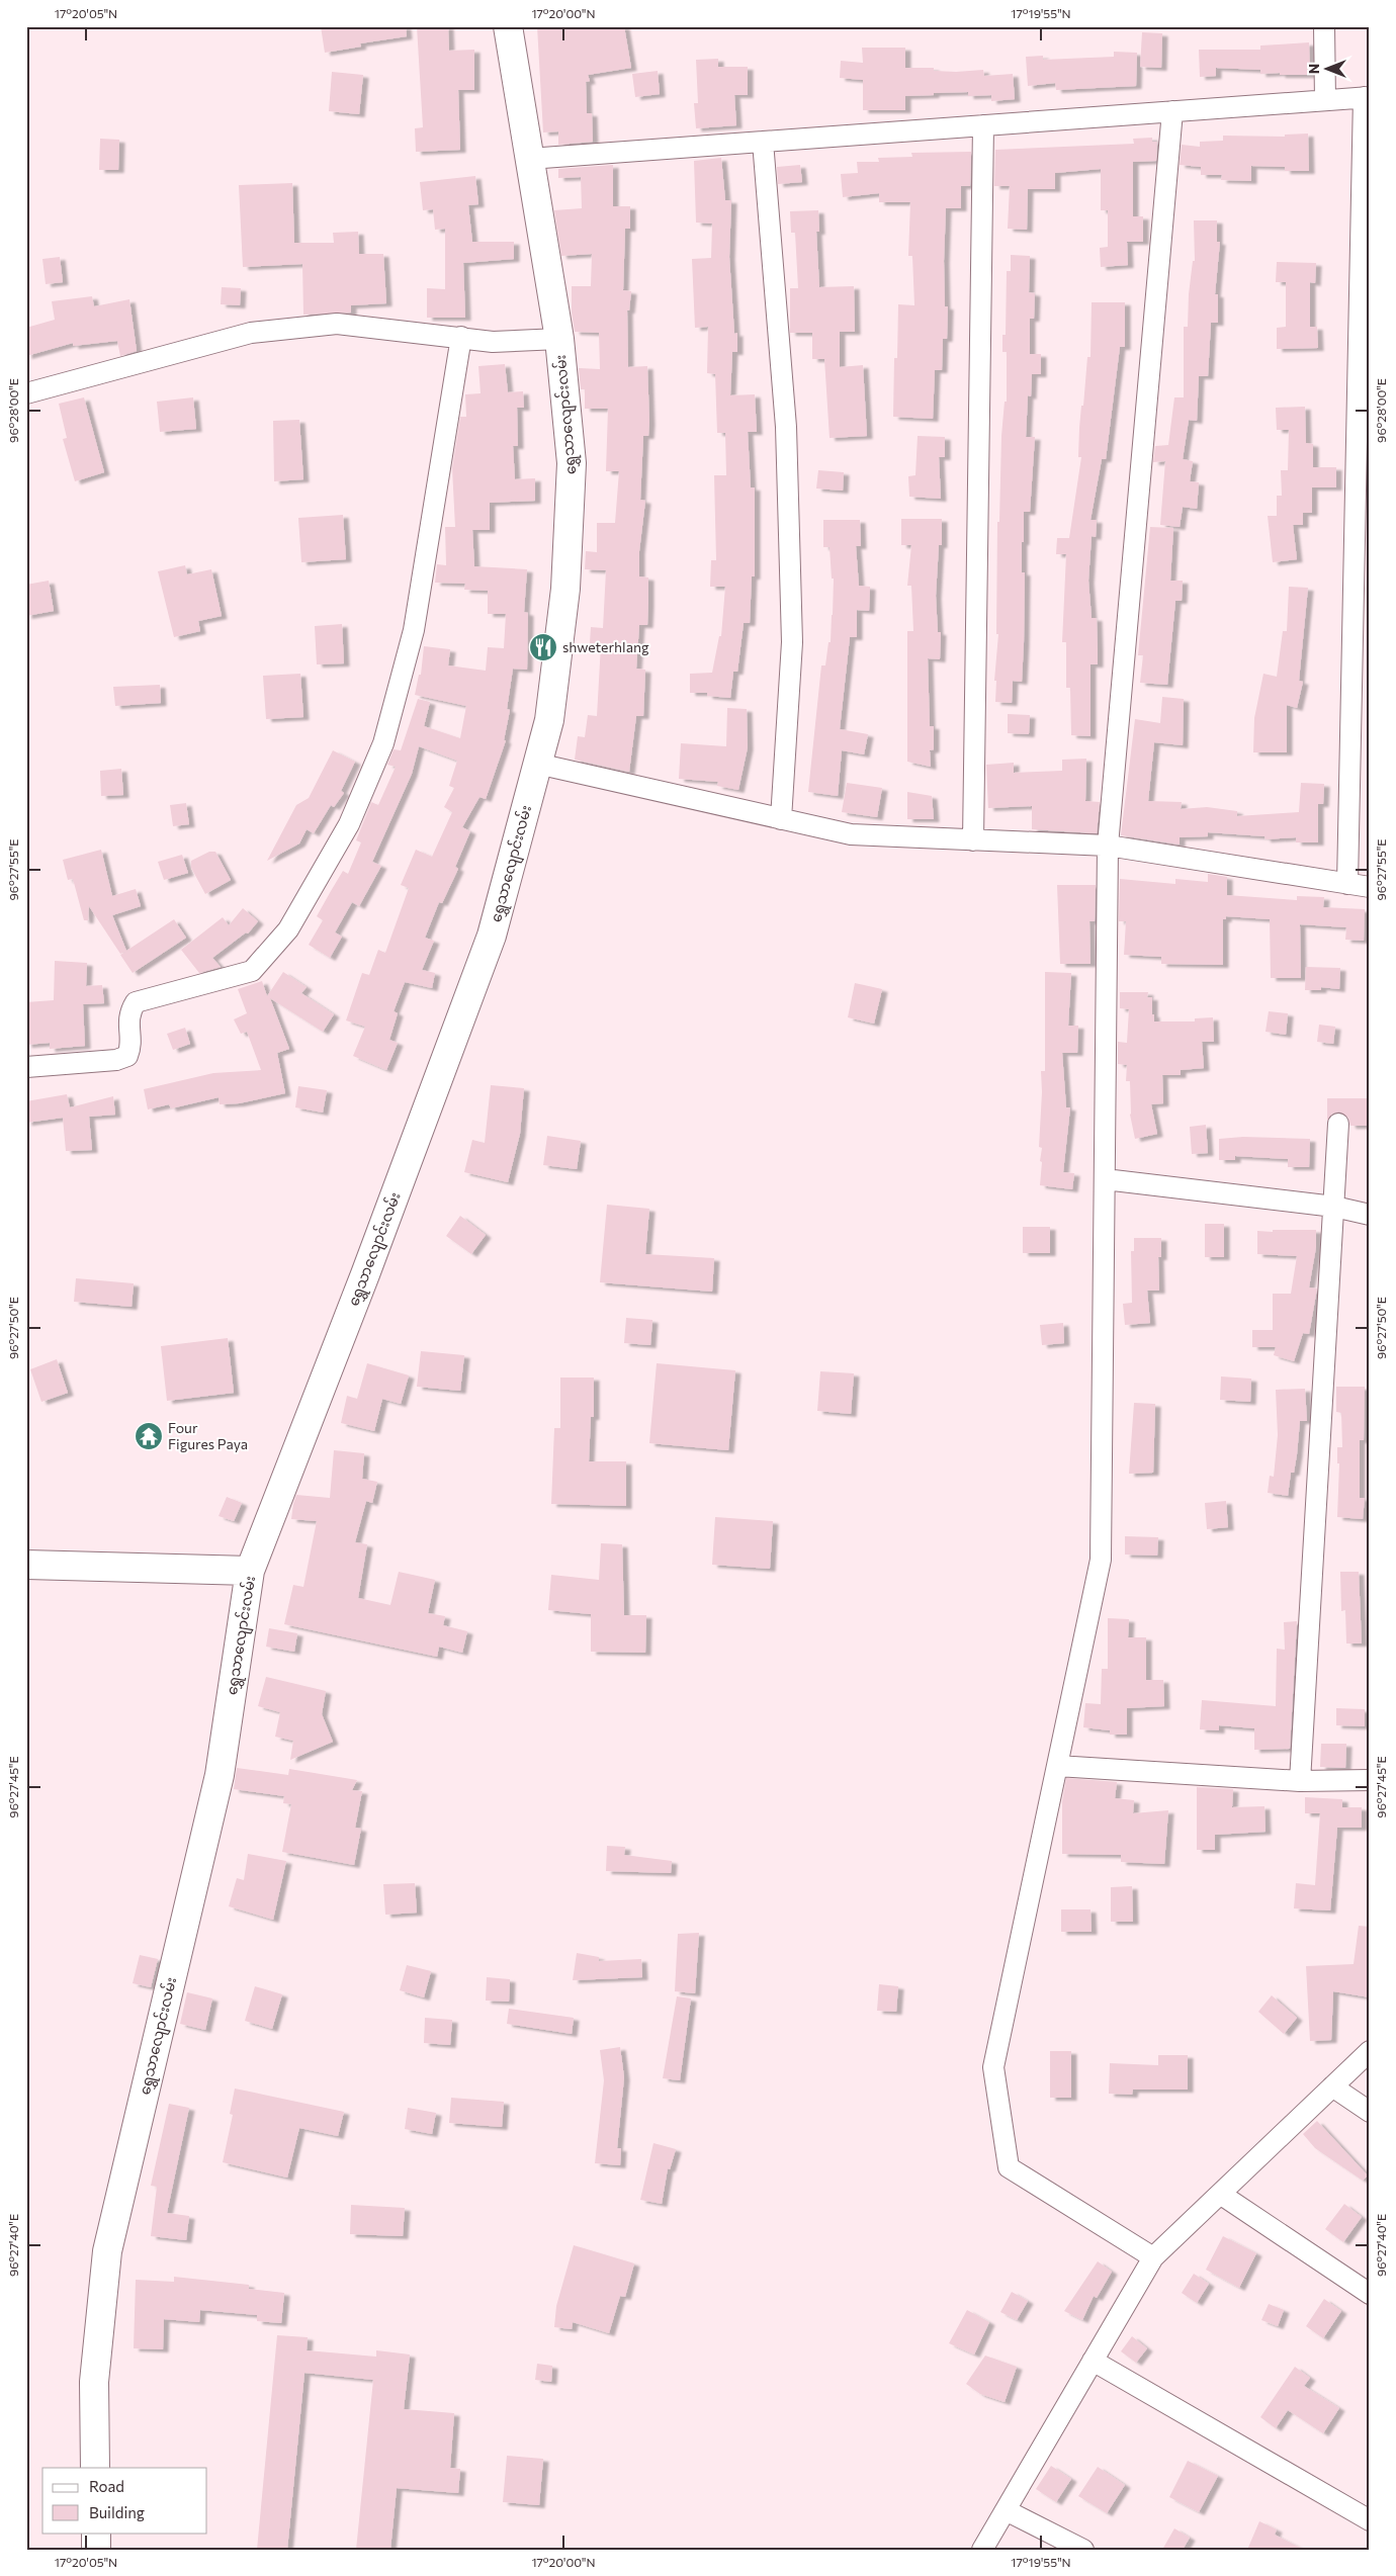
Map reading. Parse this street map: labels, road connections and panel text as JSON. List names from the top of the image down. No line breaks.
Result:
{"streets":{"street":["ရွှေသာလျောင်းလမ်း"]},"places":{"restaurant":["shweterhlang"],"temple":["Four Figures Paya"]},"legend":["Road","Building"],"north":"left","coordinates":["17°20'05\"N","17°20'00\"N","17°19'55\"N","96°28'00\"E","96°27'55\"E","96°27'50\"E","96°27'45\"E","96°27'40\"E"]}
